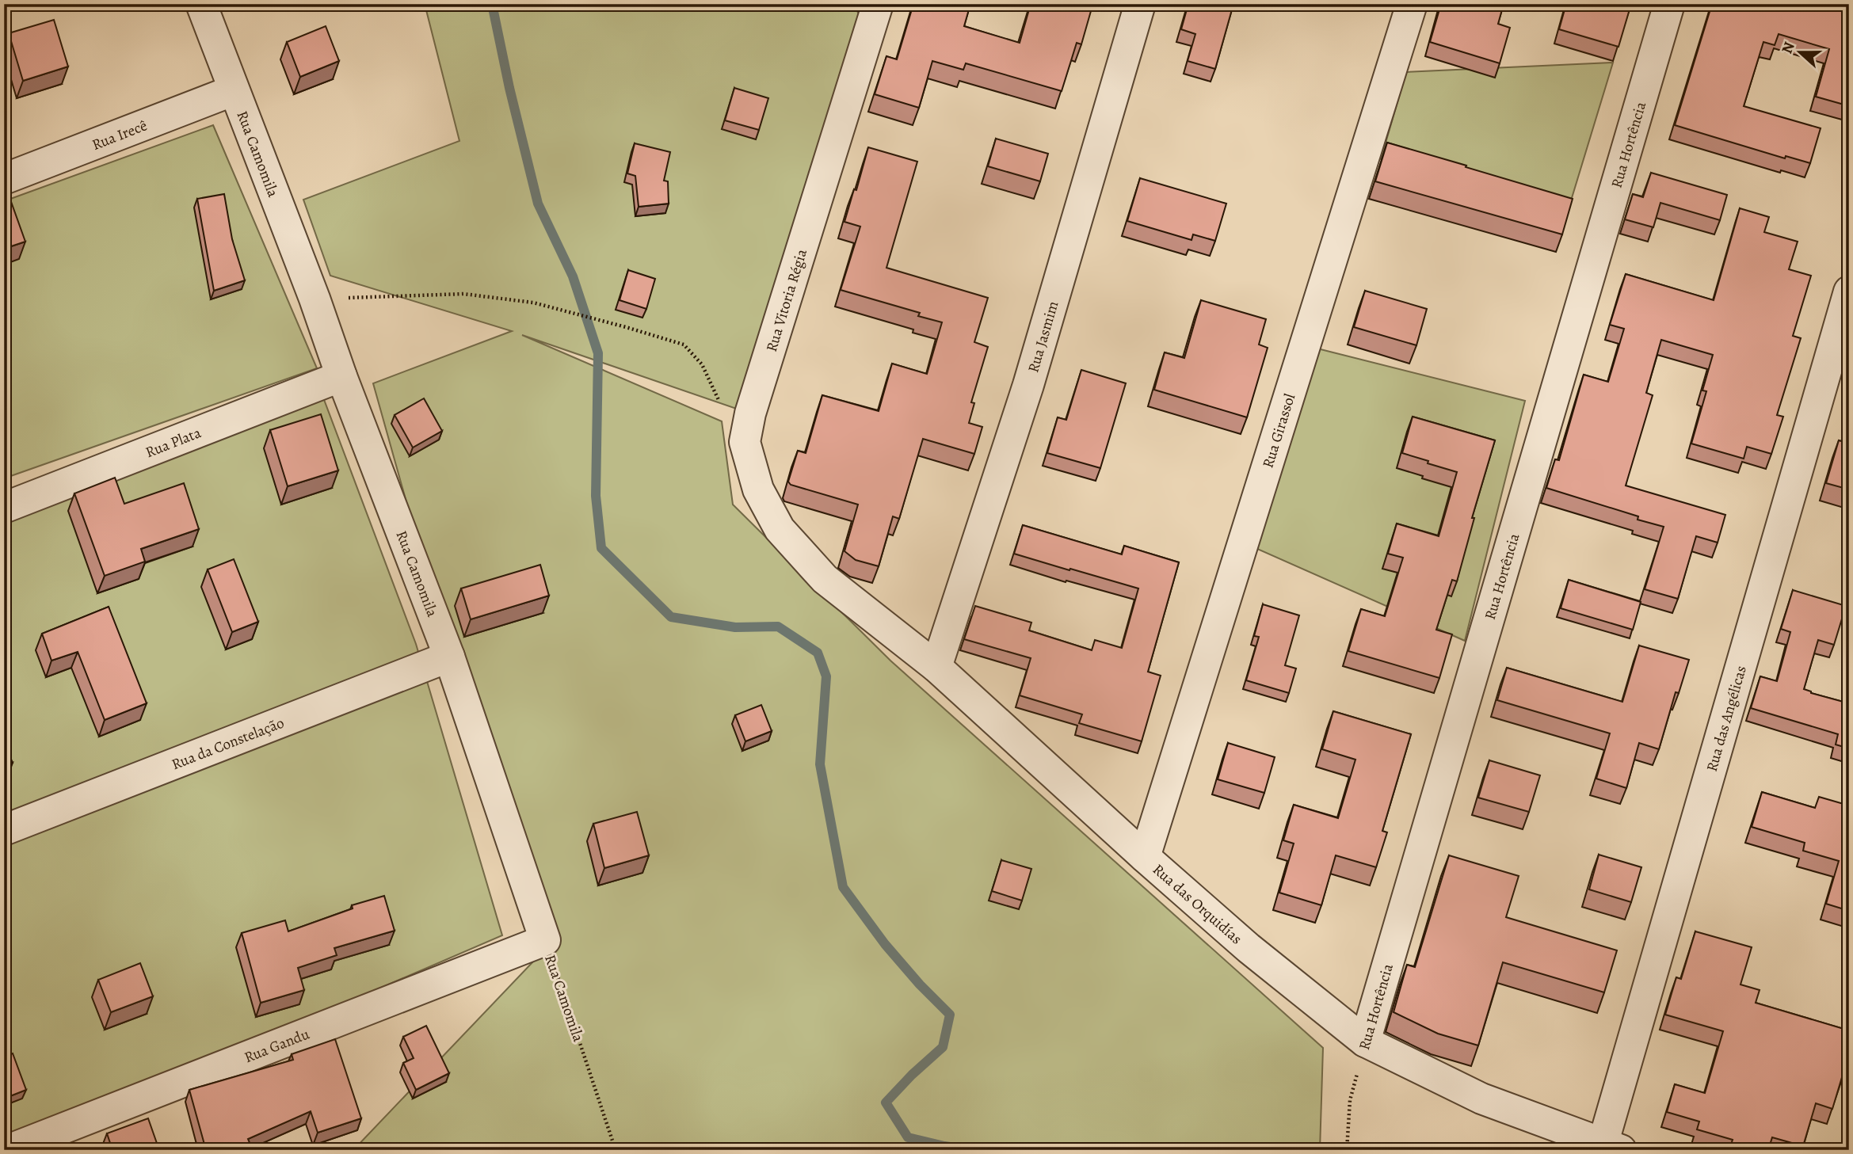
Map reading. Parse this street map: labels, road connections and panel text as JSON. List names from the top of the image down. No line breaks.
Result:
{"streets":{"street":["Rua Irecê","Rua Hortência","Rua Camomila","Rua Vitoria Régia","Rua Jasmim","Rua Girassol","Rua Plata","Rua das Angélicas","Rua da Constelação","Rua das Orquidías","Rua Gandu"]},"crossings":[["Rua Irecê","Rua Camomila"],["Rua Hortência","Rua das Orquidías"],["Rua Camomila","Rua Plata"],["Rua Camomila","Rua da Constelação"],["Rua Camomila","Rua Gandu"],["Rua Vitoria Régia","Rua das Orquidías"],["Rua Jasmim","Rua das Orquidías"],["Rua Girassol","Rua das Orquidías"],["Rua das Angélicas","Rua das Orquidías"]],"north":"left"}
